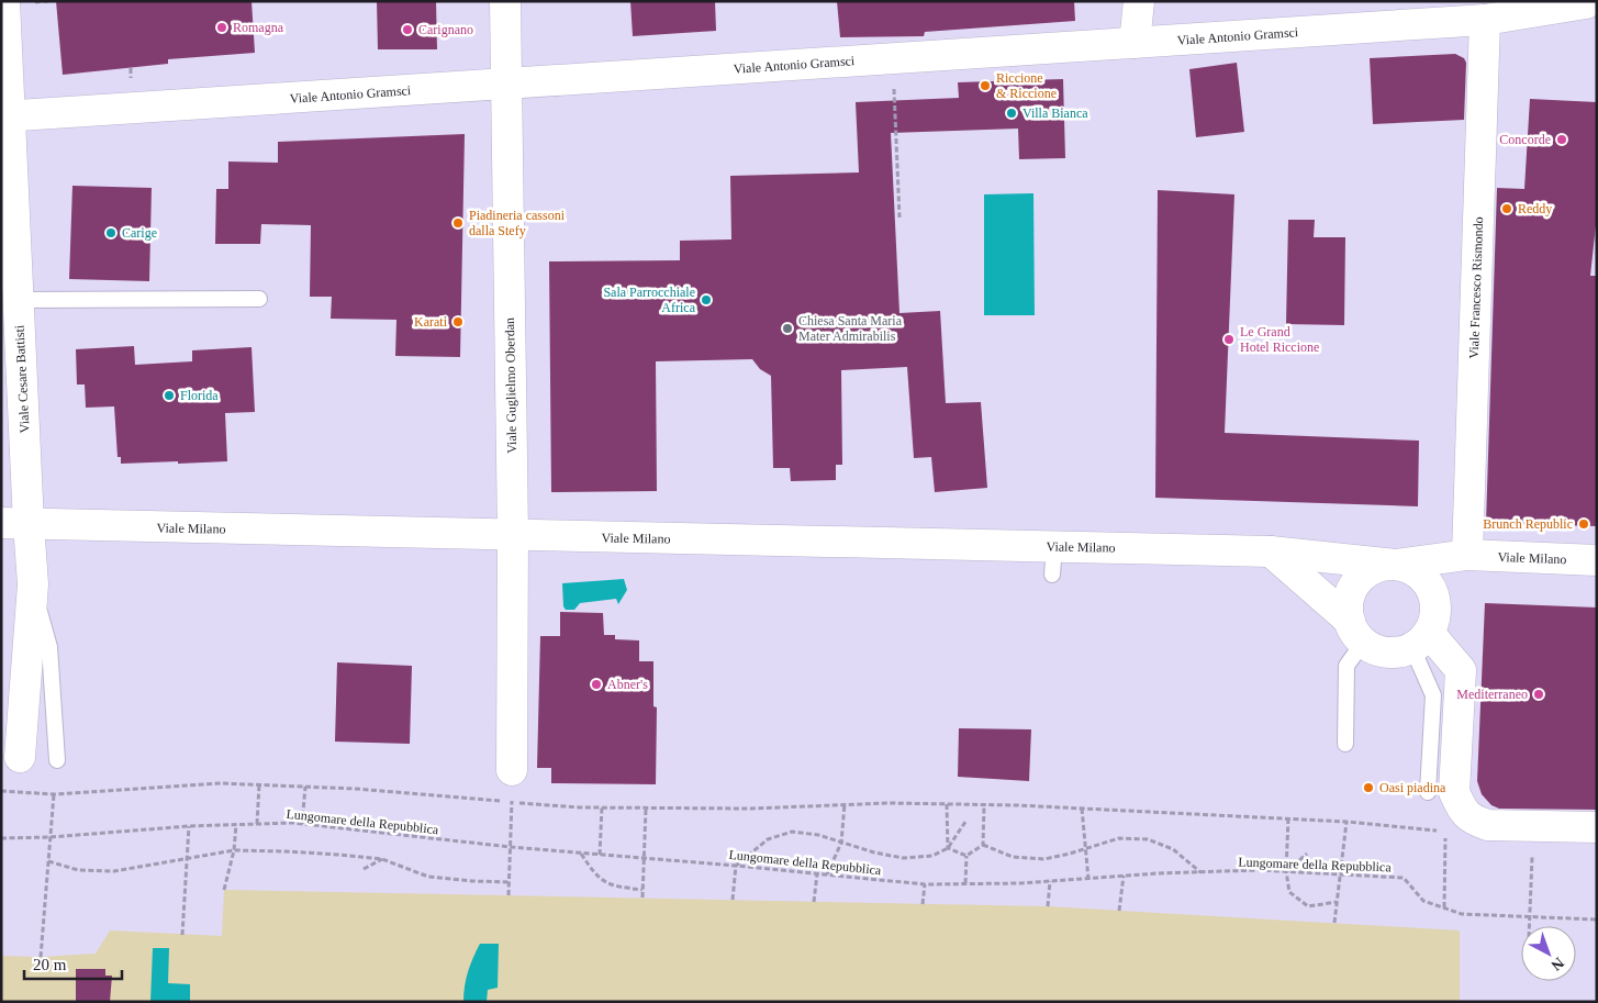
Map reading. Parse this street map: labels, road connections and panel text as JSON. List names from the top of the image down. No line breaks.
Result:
{"streets":{"street":["Viale Antonio Gramsci","Viale Francesco Rismondo","Viale Cesare Battisti","Viale Guglielmo Oberdan","Viale Milano"],"path":["Lungomare della Repubblica"]},"crossings":[["Viale Antonio Gramsci","Viale Francesco Rismondo"],["Viale Antonio Gramsci","Viale Cesare Battisti"],["Viale Antonio Gramsci","Viale Guglielmo Oberdan"],["Viale Francesco Rismondo","Viale Milano"],["Viale Cesare Battisti","Viale Milano"],["Viale Guglielmo Oberdan","Viale Milano"]],"places":["Romagna","Carignano","Riccione & Riccione","Villa Bianca","Concorde","Reddy","Piadineria cassoni dalla Stefy","Carige","Sala Parrocchiale Africa","Karati","Chiesa Santa Maria Mater Admirabilis","Le Grand Hotel Riccione","Florida","Brunch Republic","Abner's","Mediterraneo","Oasi piadina"],"scale_bar":"20 m","north":"bottom right"}
